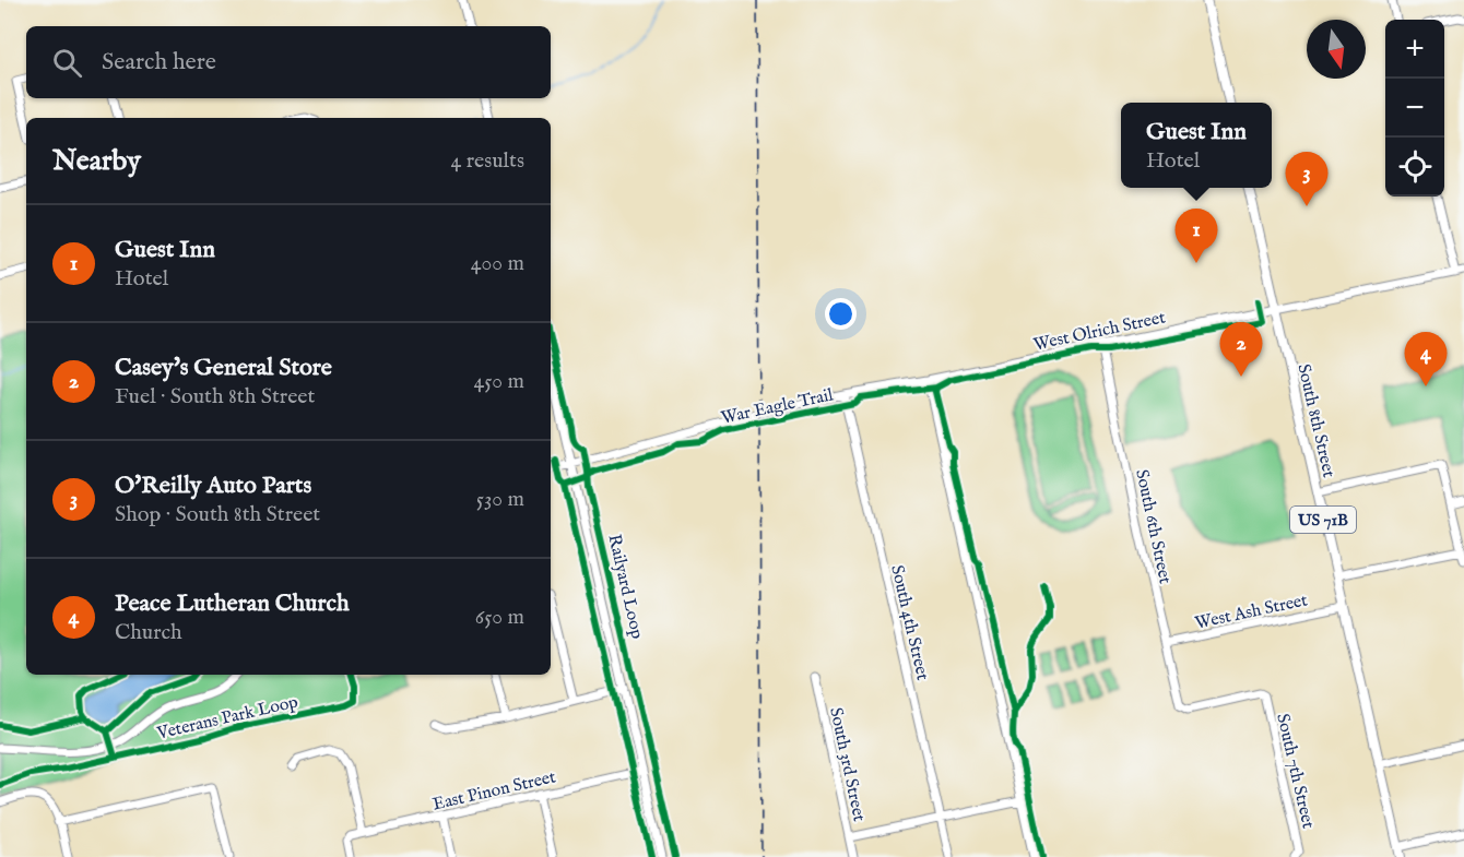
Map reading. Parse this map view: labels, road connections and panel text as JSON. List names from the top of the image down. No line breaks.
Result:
{"streets":{"main road":["South 8th Street","US 71B"],"street":["West Olrich Street","South 6th Street","West Ash Street","South 4th Street","South 3rd Street","South 7th Street","East Pinon Street"],"cycle path":["War Eagle Trail","Railyard Loop","Veterans Park Loop"]},"crossings":[["West Olrich Street","South 8th Street"],["West Olrich Street","South 6th Street"],["West Olrich Street","South 4th Street"],["South 8th Street","West Ash Street"],["South 6th Street","West Ash Street"],["South 6th Street","South 7th Street"]],"north":"bottom","page":{"map_buttons":["+","−"],"search":"Search here","popup":["Guest Inn","Hotel"],"heading":["Nearby","4 results"],"pins":["3","1","2","4"],"list":[{"mark":"1","name":"Guest Inn","note":"Hotel","value":"400 m"},{"mark":"2","name":"Casey's General Store","note":"Fuel · South 8th Street","value":"450 m"},{"mark":"3","name":"O'Reilly Auto Parts","note":"Shop · South 8th Street","value":"530 m"},{"mark":"4","name":"Peace Lutheran Church","note":"Church","value":"650 m"}]}}
